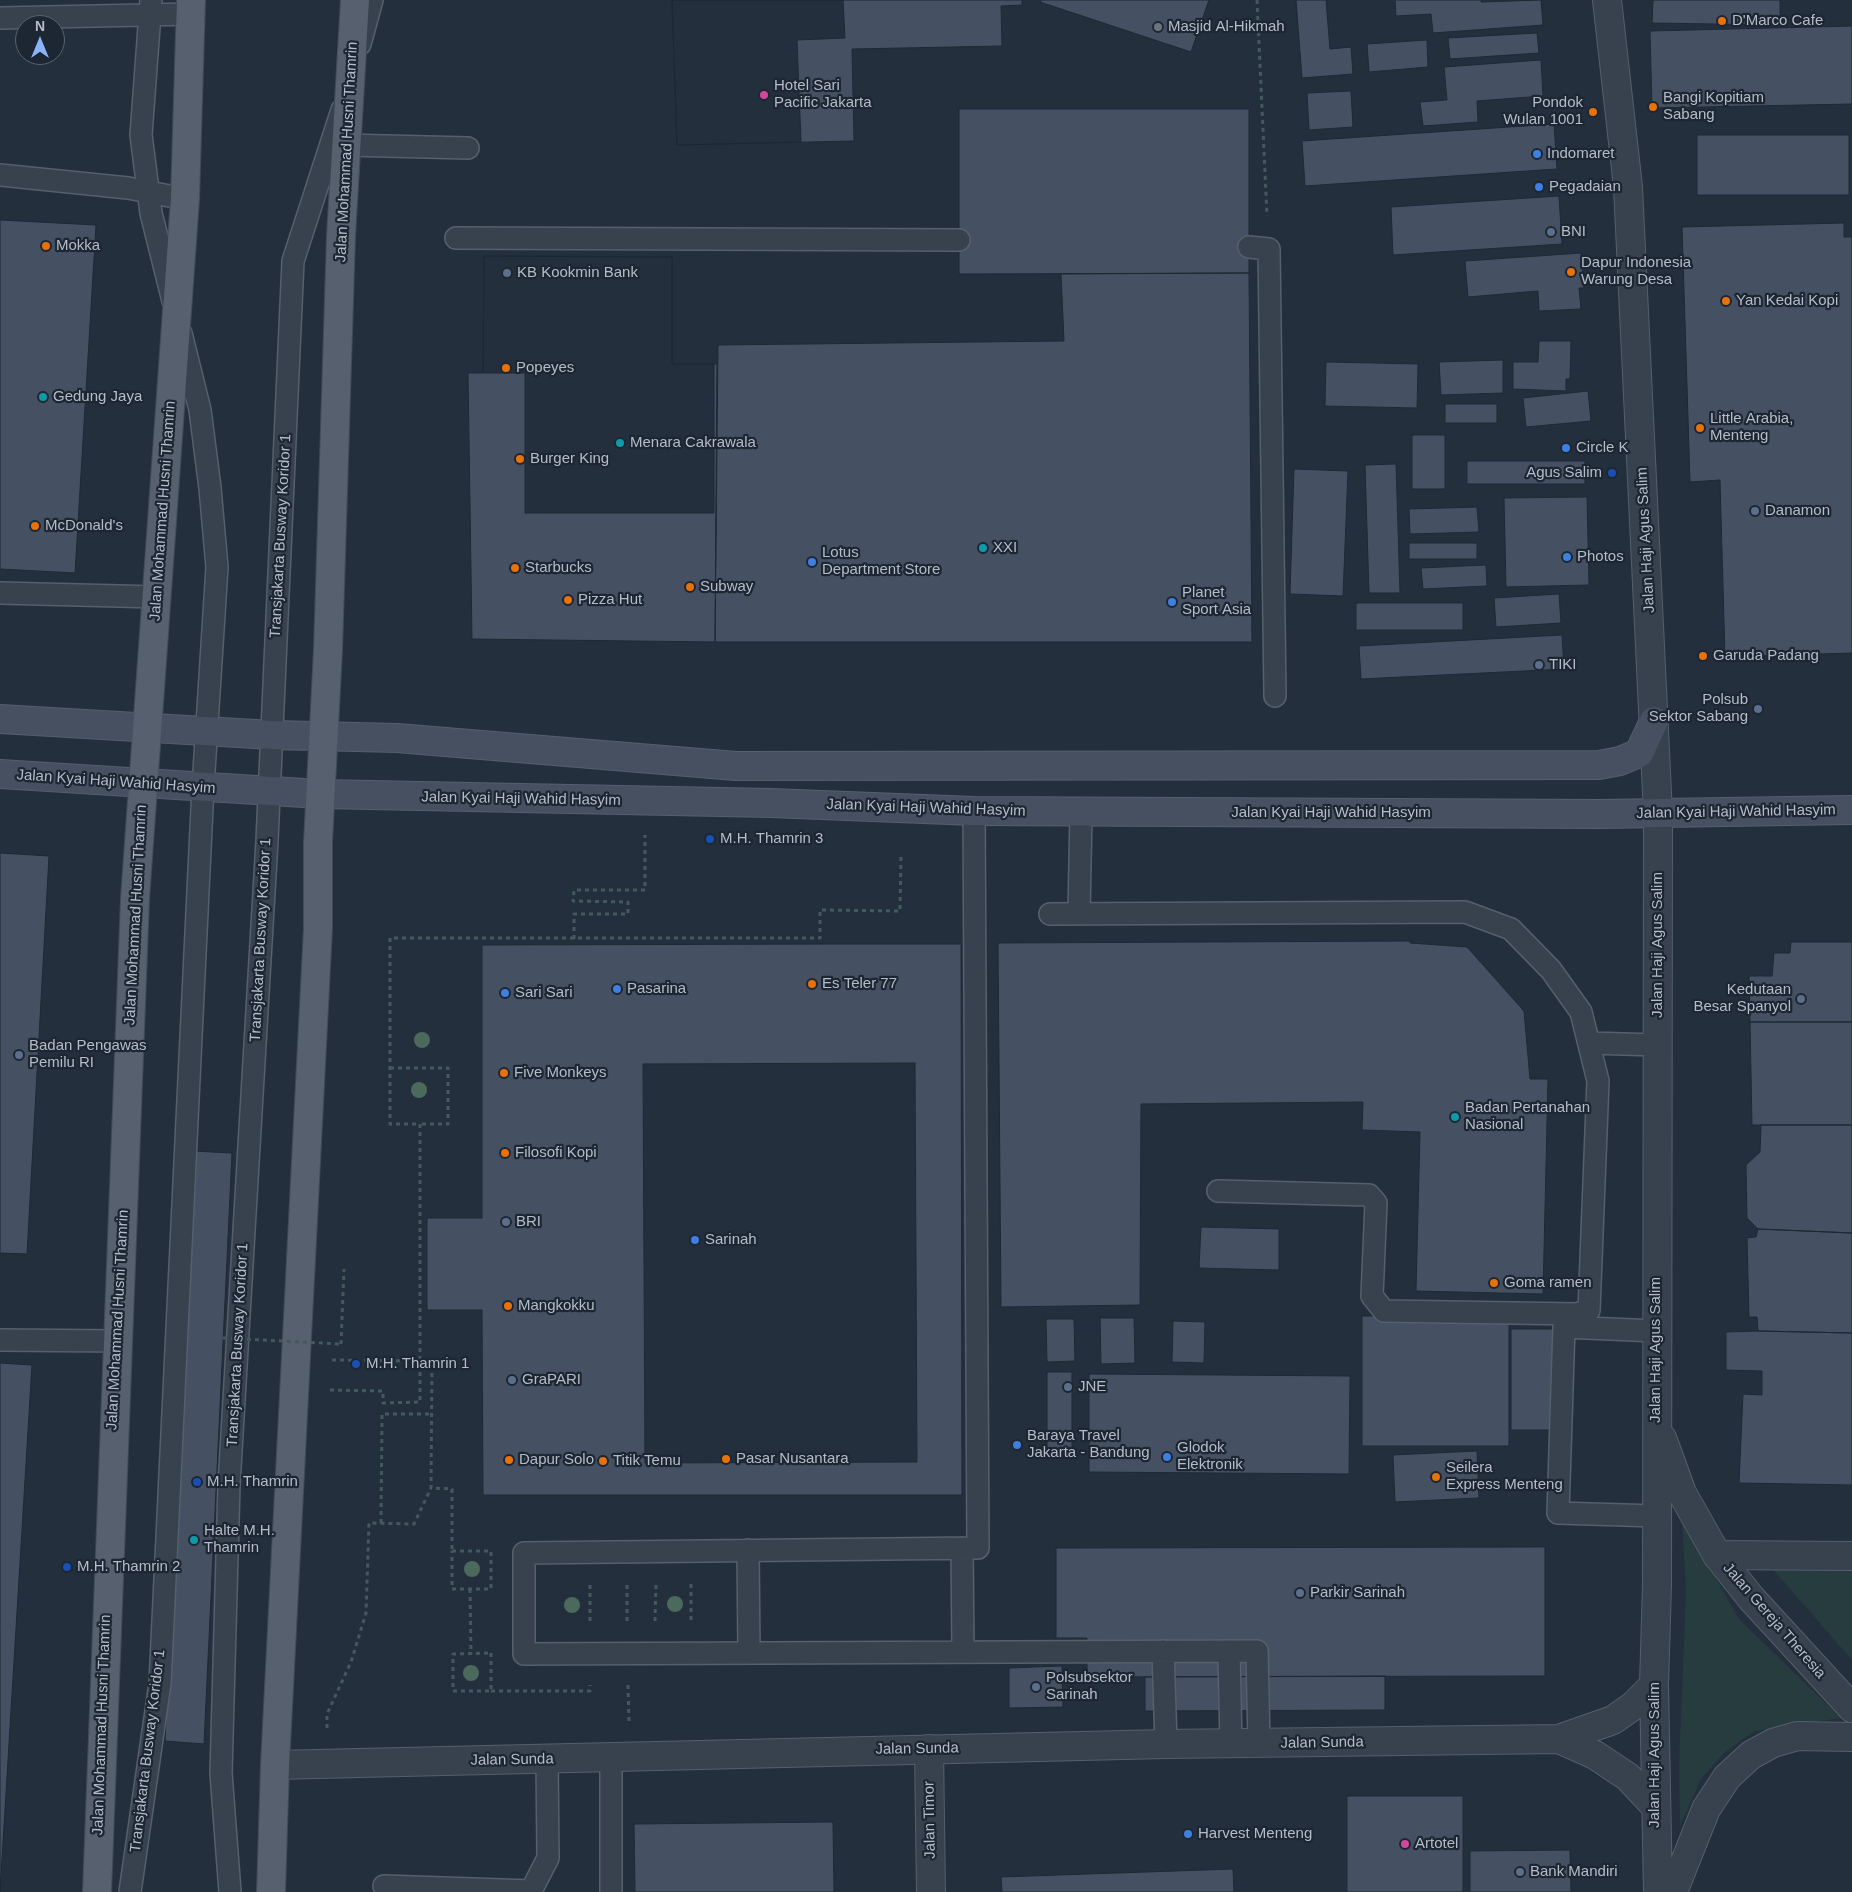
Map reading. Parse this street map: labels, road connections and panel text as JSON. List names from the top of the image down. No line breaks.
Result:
{"streets":{"main road":["Jalan Mohammad Husni Thamrin","Jalan Kyai Haji Wahid Hasyim"],"street":["Jalan Haji Agus Salim","Jalan Gereja Theresia","Jalan Sunda","Jalan Timor"],"lane":["Transjakarta Busway Koridor 1"]},"crossings":[["Jalan Mohammad Husni Thamrin","Transjakarta Busway Koridor 1"],["Jalan Mohammad Husni Thamrin","Jalan Kyai Haji Wahid Hasyim"],["Jalan Mohammad Husni Thamrin","Jalan Sunda"],["Transjakarta Busway Koridor 1","Jalan Kyai Haji Wahid Hasyim"],["Jalan Haji Agus Salim","Jalan Kyai Haji Wahid Hasyim"],["Jalan Haji Agus Salim","Jalan Gereja Theresia"],["Jalan Haji Agus Salim","Jalan Sunda"],["Jalan Sunda","Jalan Timor"]],"places":["D'Marco Cafe","Masjid Al-Hikmah","Hotel Sari Pacific Jakarta","Bangi Kopitiam Sabang","Pondok Wulan 1001","Indomaret","Pegadaian","BNI","Mokka","Dapur Indonesia Warung Desa","KB Kookmin Bank","Yan Kedai Kopi","Popeyes","Gedung Jaya","Little Arabia, Menteng","Menara Cakrawala","Circle K","Burger King","Agus Salim","Danamon","McDonald's","XXI","Photos","Lotus Department Store","Starbucks","Subway","Pizza Hut","Planet Sport Asia","Garuda Padang","TIKI","Polsub Sektor Sabang","M.H. Thamrin 3","Es Teler 77","Pasarina","Sari Sari","Kedutaan Besar Spanyol","Badan Pengawas Pemilu RI","Five Monkeys","Badan Pertanahan Nasional","Filosofi Kopi","BRI","Sarinah","Goma ramen","Mangkokku","M.H. Thamrin 1","GraPARI","JNE","Baraya Travel Jakarta - Bandung","Glodok Elektronik","Pasar Nusantara","Dapur Solo","Titik Temu","Seilera Express Menteng","M.H. Thamrin","Halte M.H. Thamrin","M.H. Thamrin 2","Parkir Sarinah","Polsubsektor Sarinah","Harvest Menteng","Artotel","Bank Mandiri"],"north":"top"}
